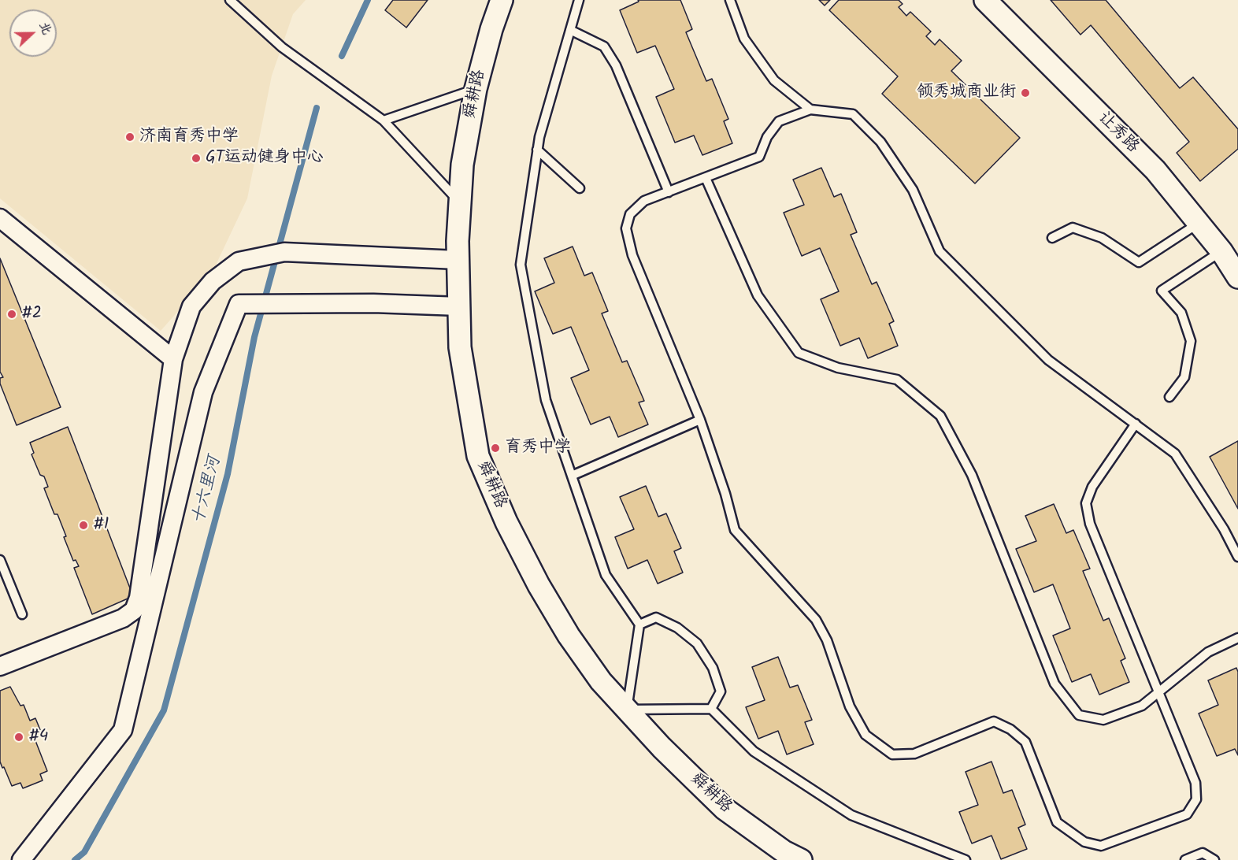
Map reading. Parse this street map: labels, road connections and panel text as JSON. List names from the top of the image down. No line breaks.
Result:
{"streets":{"street":["舜耕路","让秀路"]},"water":["十六里河"],"places":["领秀城商业街","济南育秀中学","GT运动健身中心","#2","育秀中学","#1","#4"],"north":"right"}
